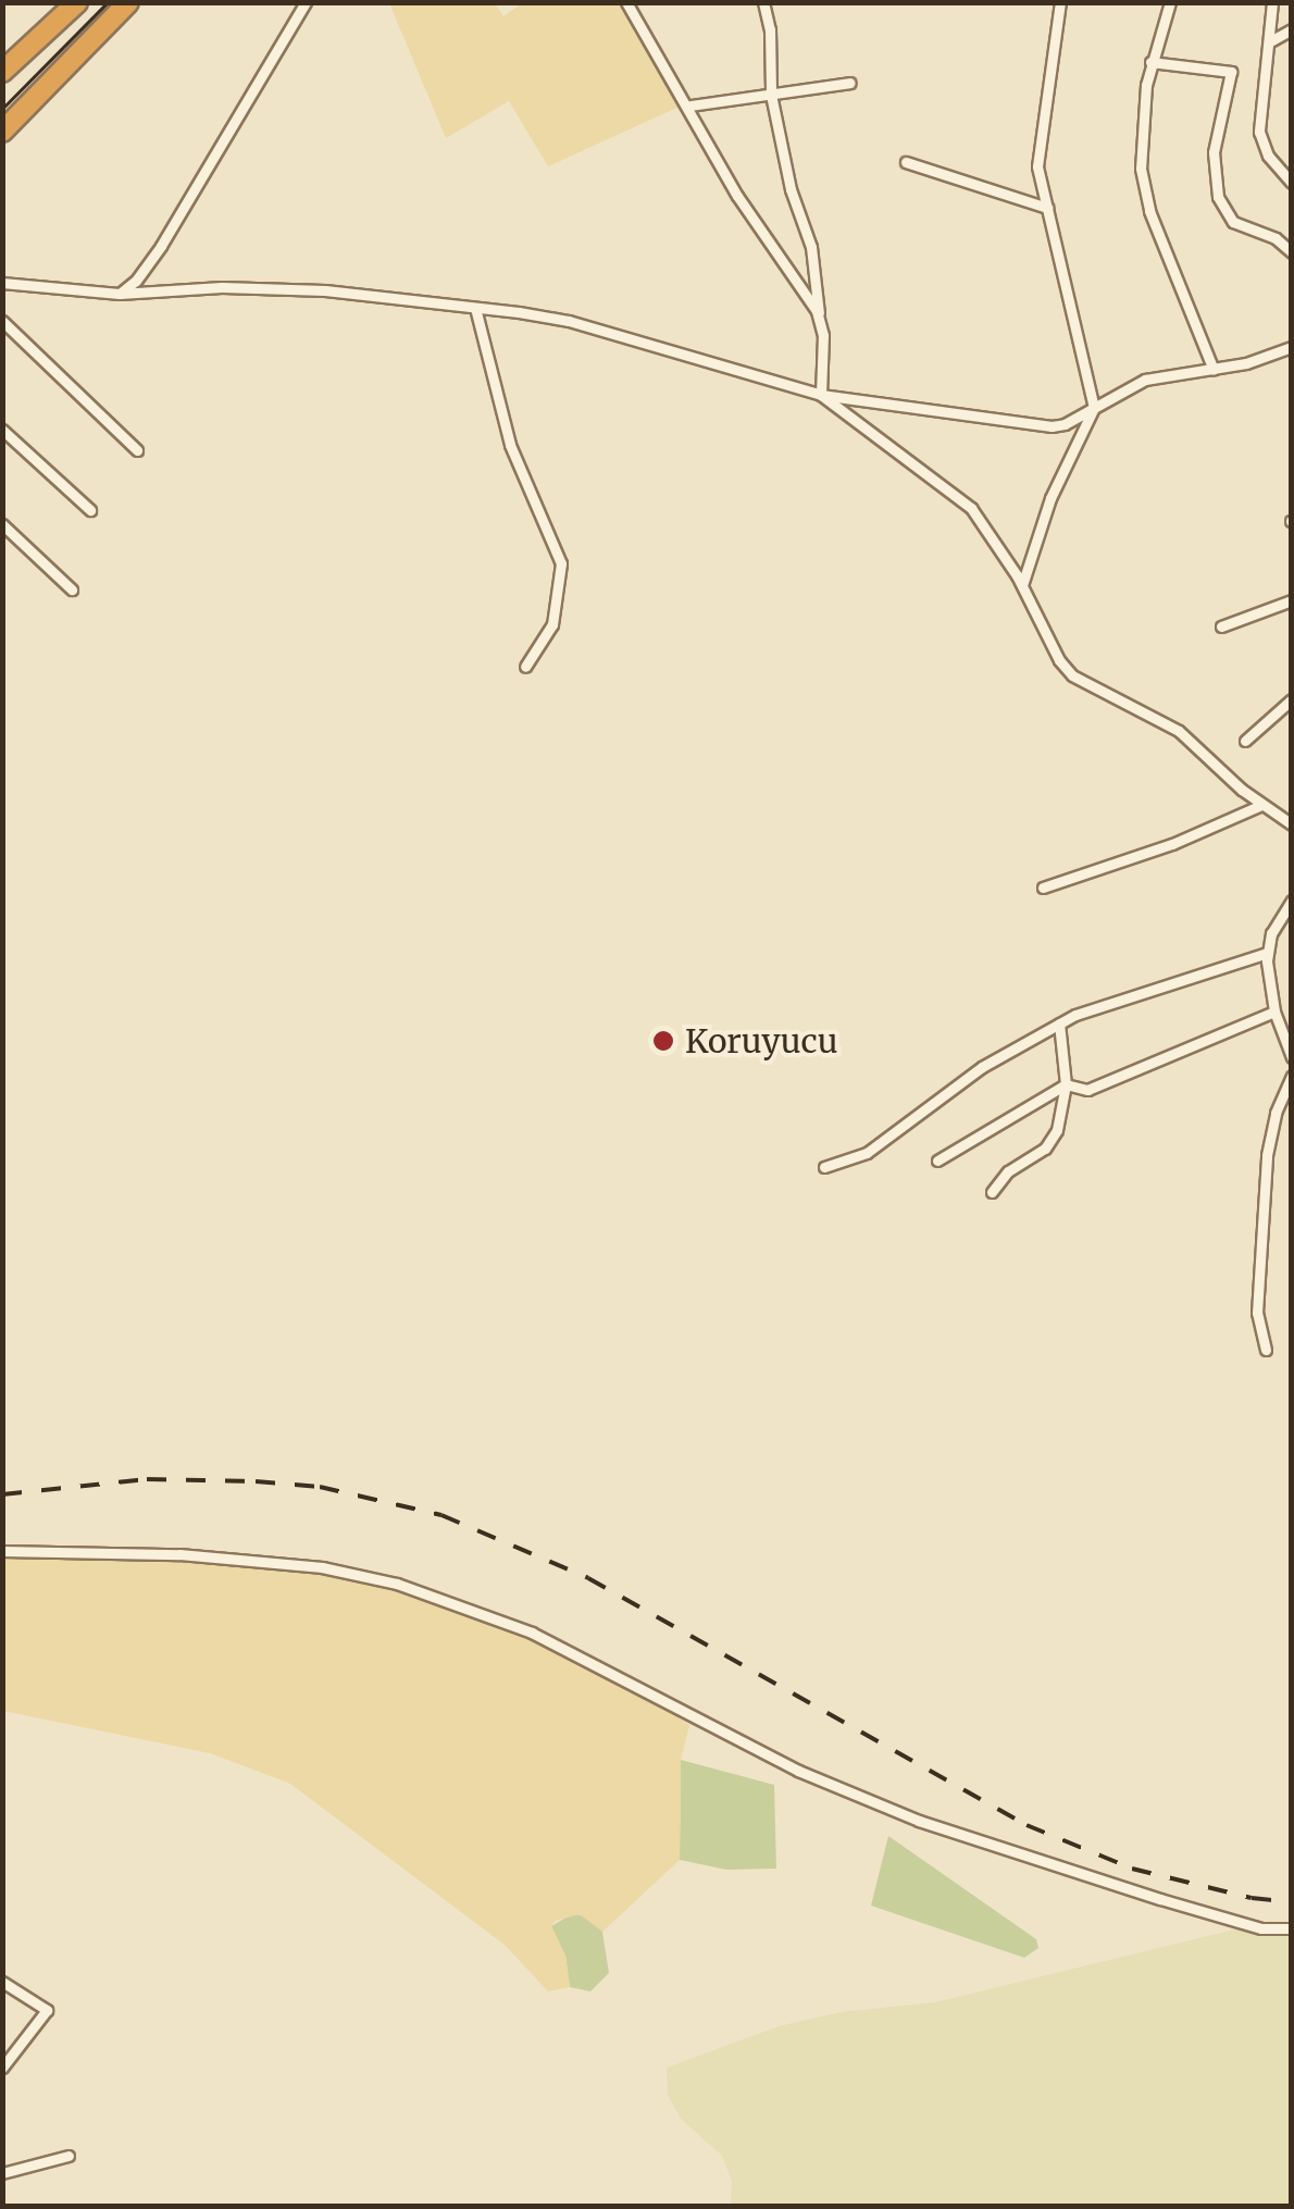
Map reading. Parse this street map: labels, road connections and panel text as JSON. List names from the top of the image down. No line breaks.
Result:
{"places":["Koruyucu"]}
